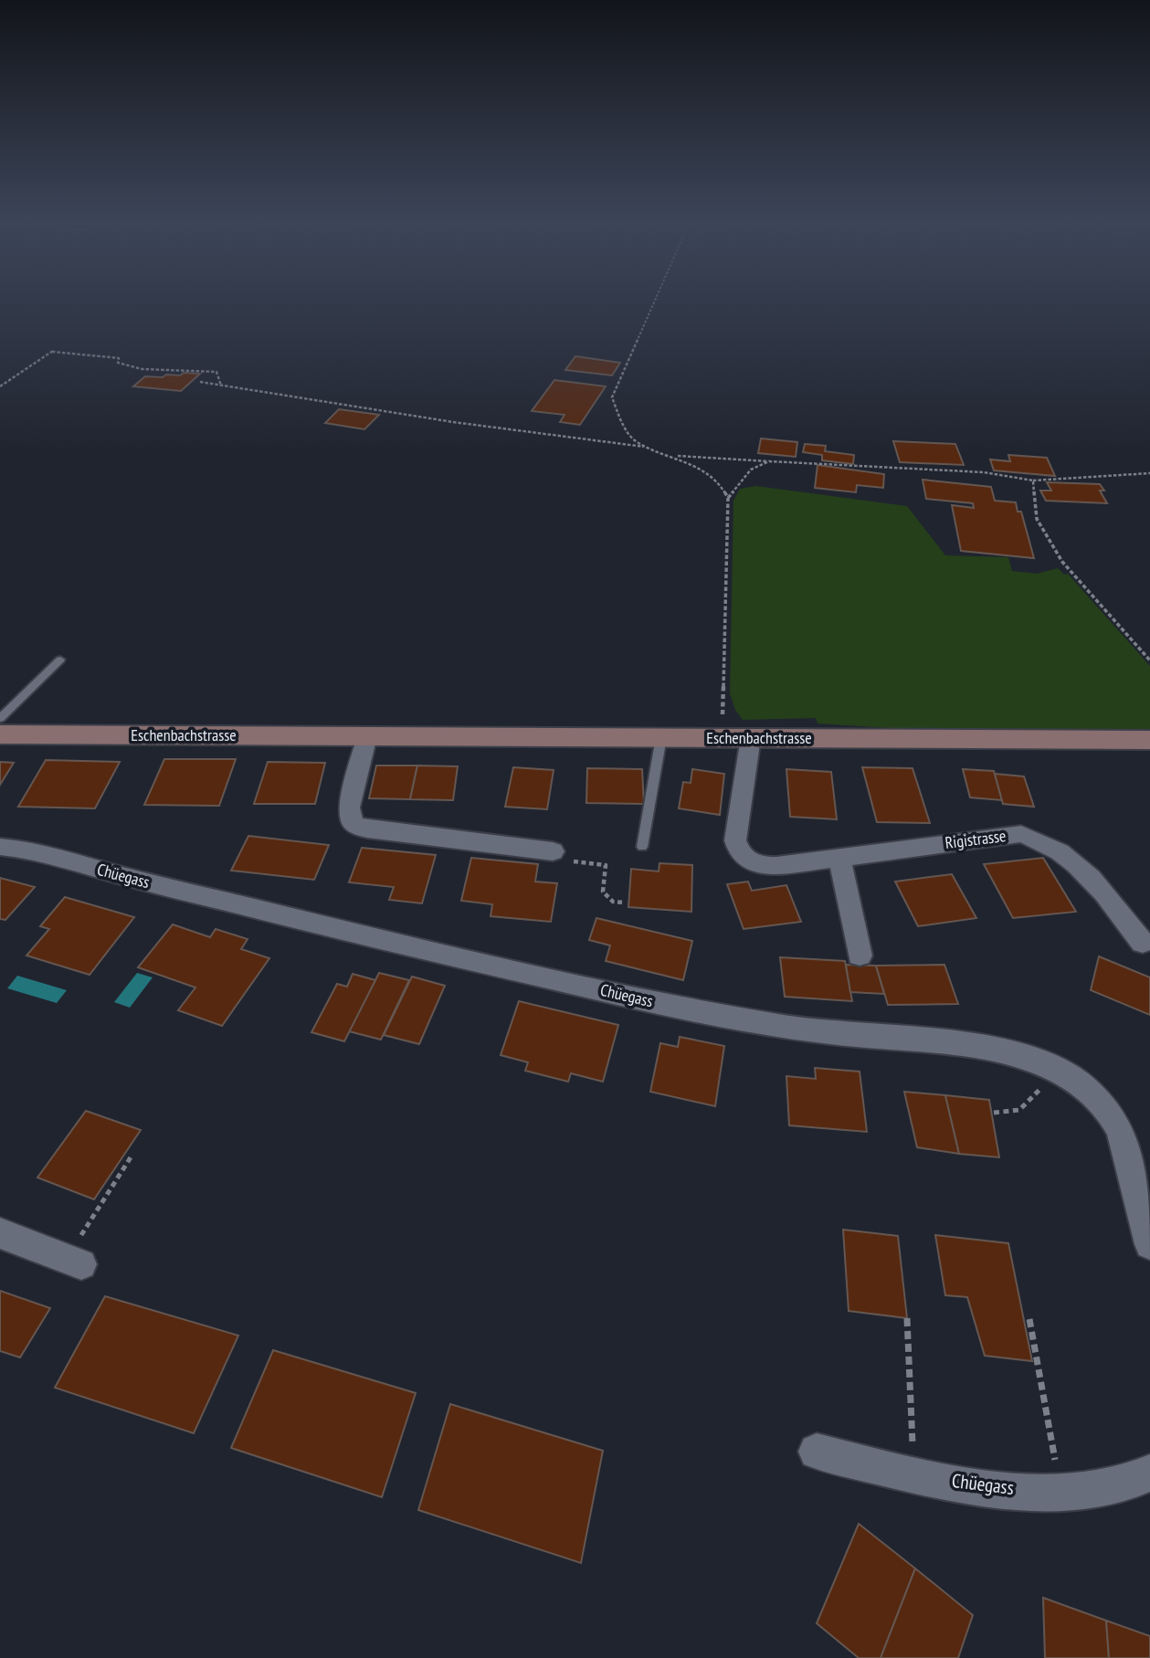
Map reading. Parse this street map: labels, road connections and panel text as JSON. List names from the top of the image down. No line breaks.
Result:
{"streets":{"street":["Eschenbachstrasse","Rigistrasse","Chüegass"]},"crossings":[["Eschenbachstrasse","Rigistrasse"]]}
